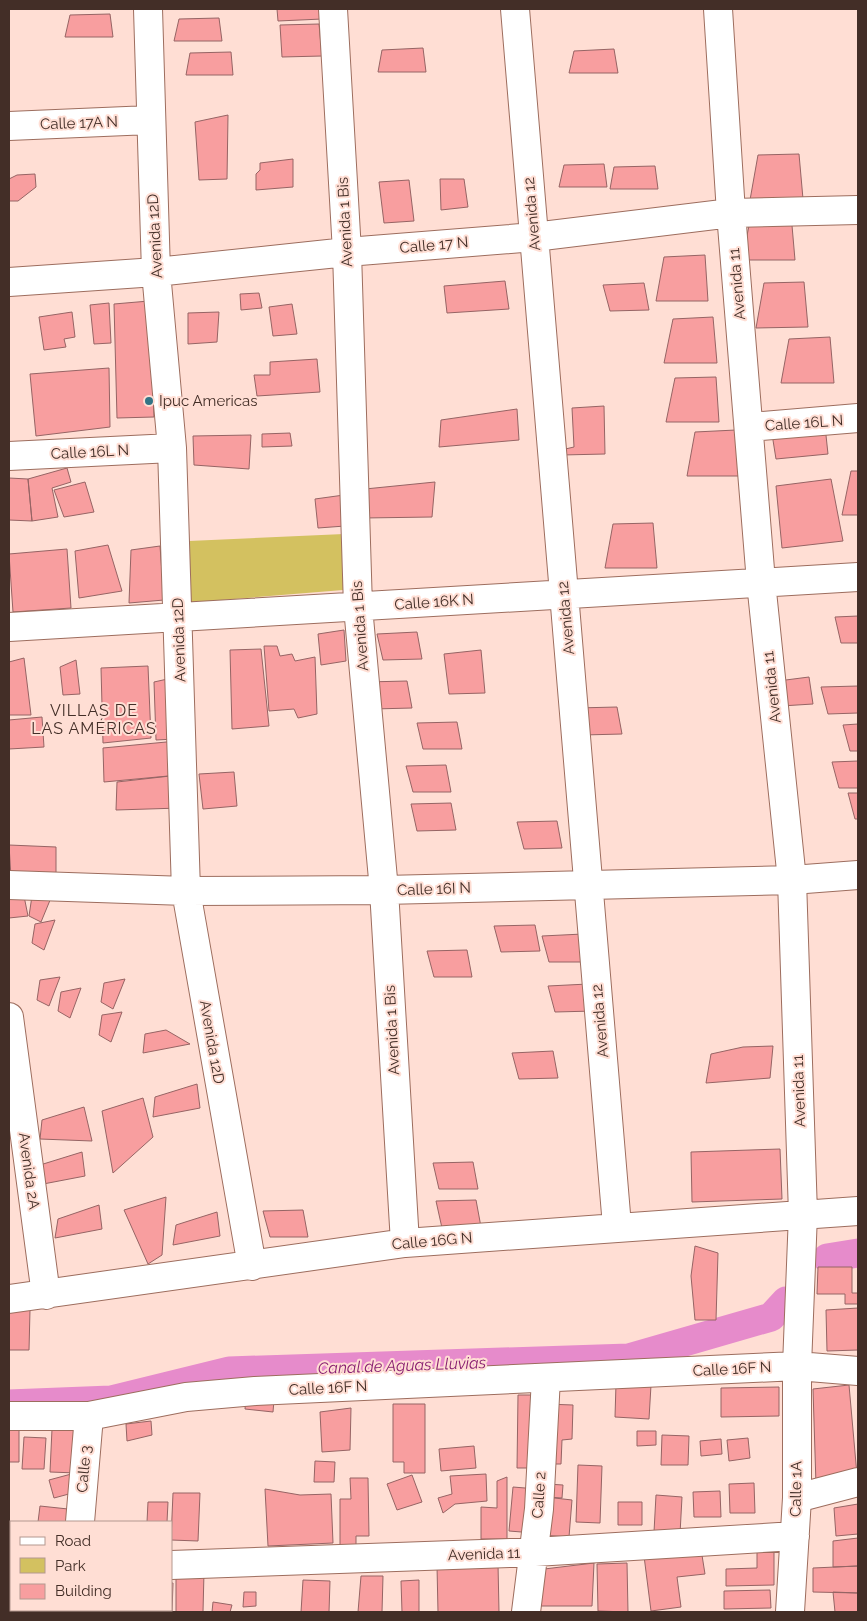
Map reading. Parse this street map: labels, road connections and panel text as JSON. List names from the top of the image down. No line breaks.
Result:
{"streets":{"street":["Calle 17A N","Avenida 12","Avenida 1 Bis","Avenida 12D","Calle 17 N","Avenida 11","Calle 16L N","Calle 16K N","Calle 16I N","Avenida 2A","Calle 16G N","Calle 16F N","Calle 3","Calle 1A","Calle 2"]},"crossings":[["Calle 17A N","Avenida 12D"],["Avenida 12","Calle 17 N"],["Avenida 12","Calle 16K N"],["Avenida 12","Calle 16I N"],["Avenida 12","Calle 16G N"],["Avenida 1 Bis","Calle 17 N"],["Avenida 1 Bis","Calle 16K N"],["Avenida 1 Bis","Calle 16I N"],["Avenida 1 Bis","Calle 16G N"],["Avenida 12D","Calle 17 N"],["Avenida 12D","Calle 16L N"],["Avenida 12D","Calle 16K N"],["Avenida 12D","Calle 16I N"],["Avenida 12D","Calle 16G N"],["Calle 17 N","Avenida 11"],["Avenida 11","Calle 16L N"],["Avenida 11","Calle 16K N"],["Avenida 11","Calle 16I N"],["Avenida 11","Calle 16G N"],["Avenida 11","Calle 16F N"],["Avenida 11","Calle 1A"],["Avenida 11","Calle 2"],["Avenida 2A","Calle 16G N"],["Calle 16F N","Calle 3"],["Calle 16F N","Calle 1A"],["Calle 16F N","Calle 2"]],"districts":["VILLAS DE LAS AMÉRICAS"],"water":["Canal de Aguas Lluvias"],"places":["Ipuc Americas"],"legend":["Road","Park","Building"]}
